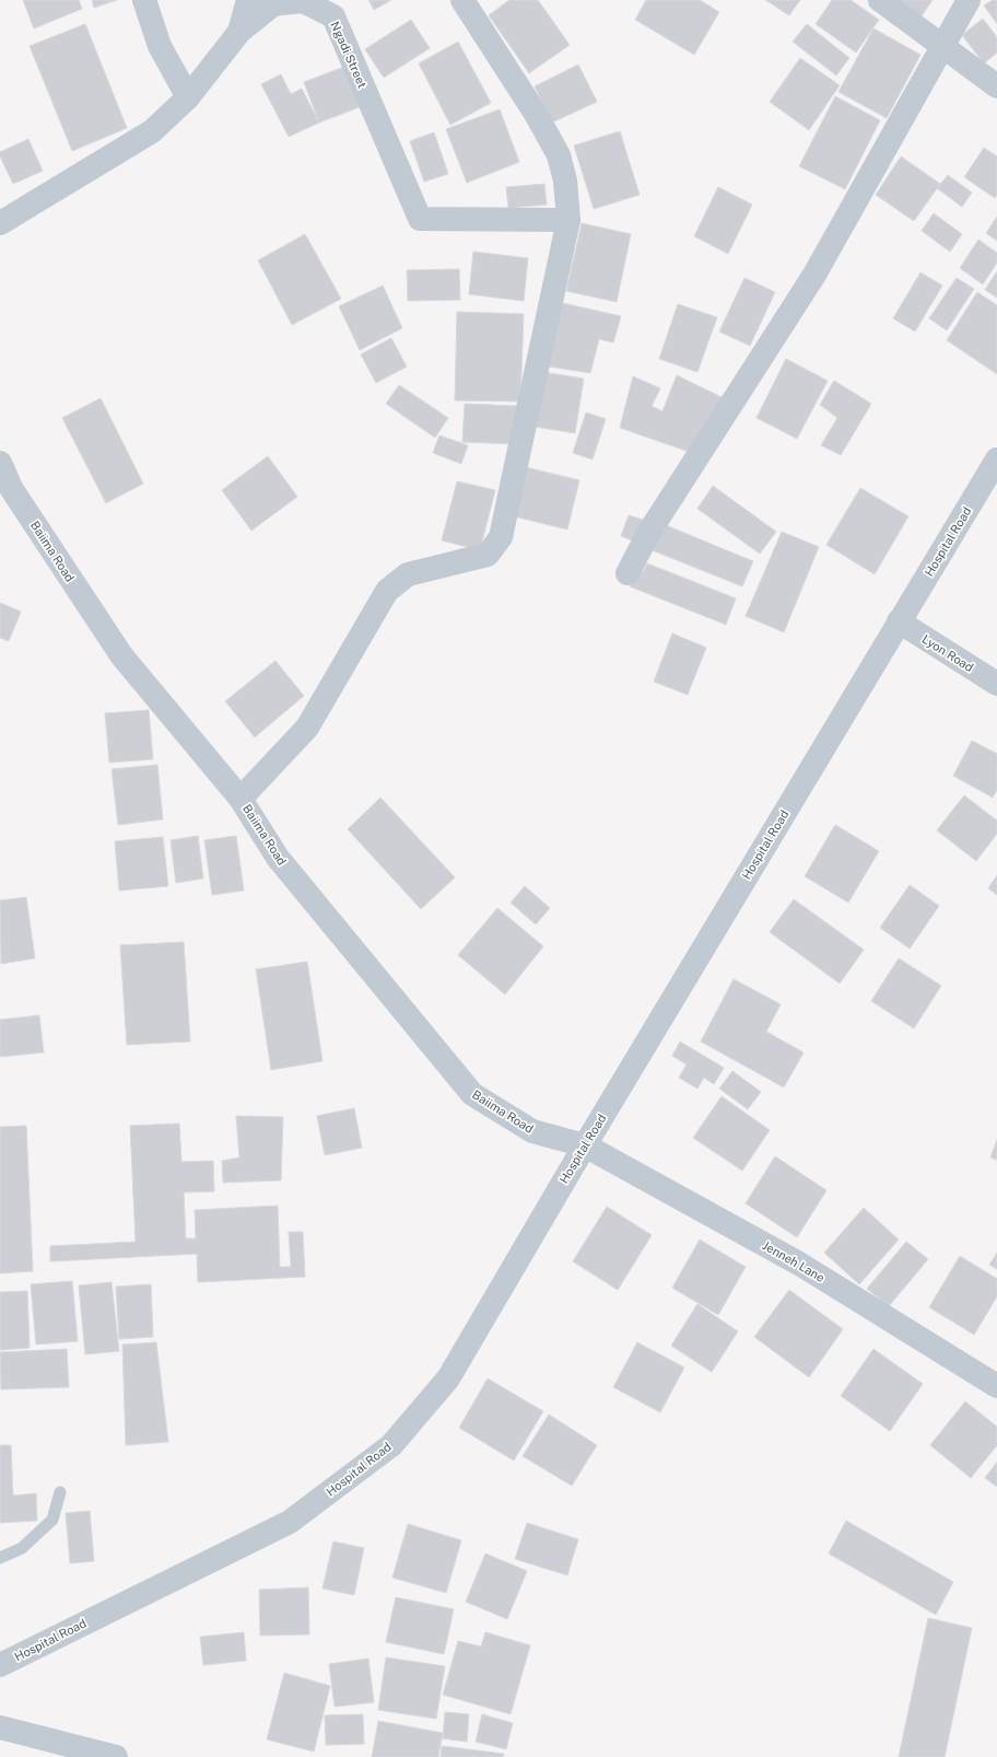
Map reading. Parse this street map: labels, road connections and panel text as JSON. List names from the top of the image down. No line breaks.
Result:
{"streets":{"street":["Ngadi Street","Hospital Road","Baiima Road","Lyon Road","Jenneh Lane"]},"crossings":[["Hospital Road","Baiima Road"],["Hospital Road","Lyon Road"],["Hospital Road","Jenneh Lane"],["Baiima Road","Jenneh Lane"]]}
